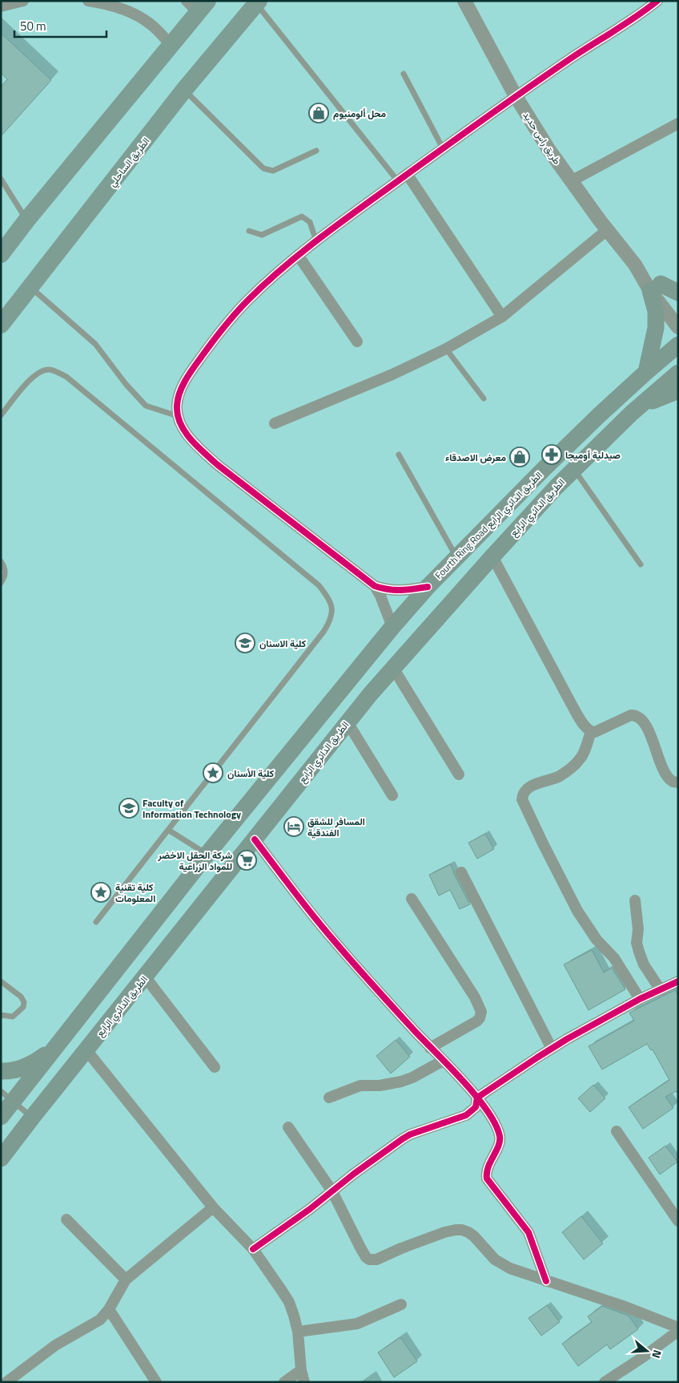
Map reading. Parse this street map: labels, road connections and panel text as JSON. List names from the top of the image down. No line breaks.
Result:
{"streets":{"highway":["الطريق الساحلي"],"main road":["الطريق الدائري الرابع","Fourth Ring Road الطريق الدائري الرابع"],"street":["طريق راس حديد"]},"places":{"shop":["محل ألومنيوم","معرض الاصدقاء"],"pharmacy":["صيدلية أوميجا"],"school or university":["كلية الاسنان","Faculty of Information Technology"],"place":["كلية الأسنان","كلية تقنية المعلومات"],"hotel":["المسافر للشقق الفندقية"],"supermarket":["شركة الحقل الاخضر للمواد الزراعية"]},"scale_bar":"50 m","north":"right"}
